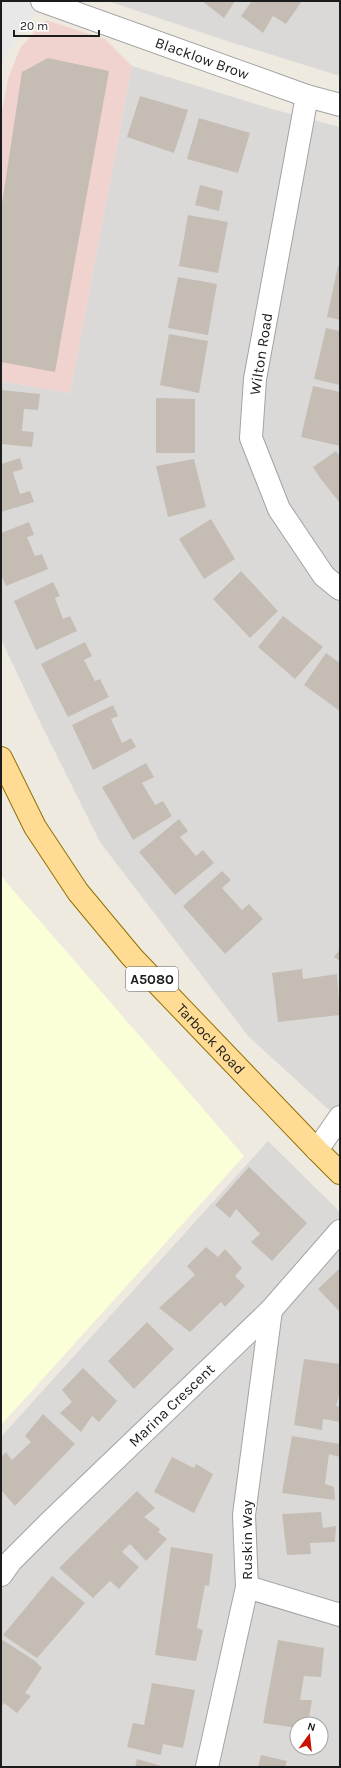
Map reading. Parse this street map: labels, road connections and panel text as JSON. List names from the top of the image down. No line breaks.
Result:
{"streets":{"main road":["A5080","Tarbock Road"],"street":["Blacklow Brow","Wilton Road","Marina Crescent","Ruskin Way"]},"crossings":[["Blacklow Brow","Wilton Road"],["Marina Crescent","Ruskin Way"]],"scale_bar":"20 m","north":"top"}
